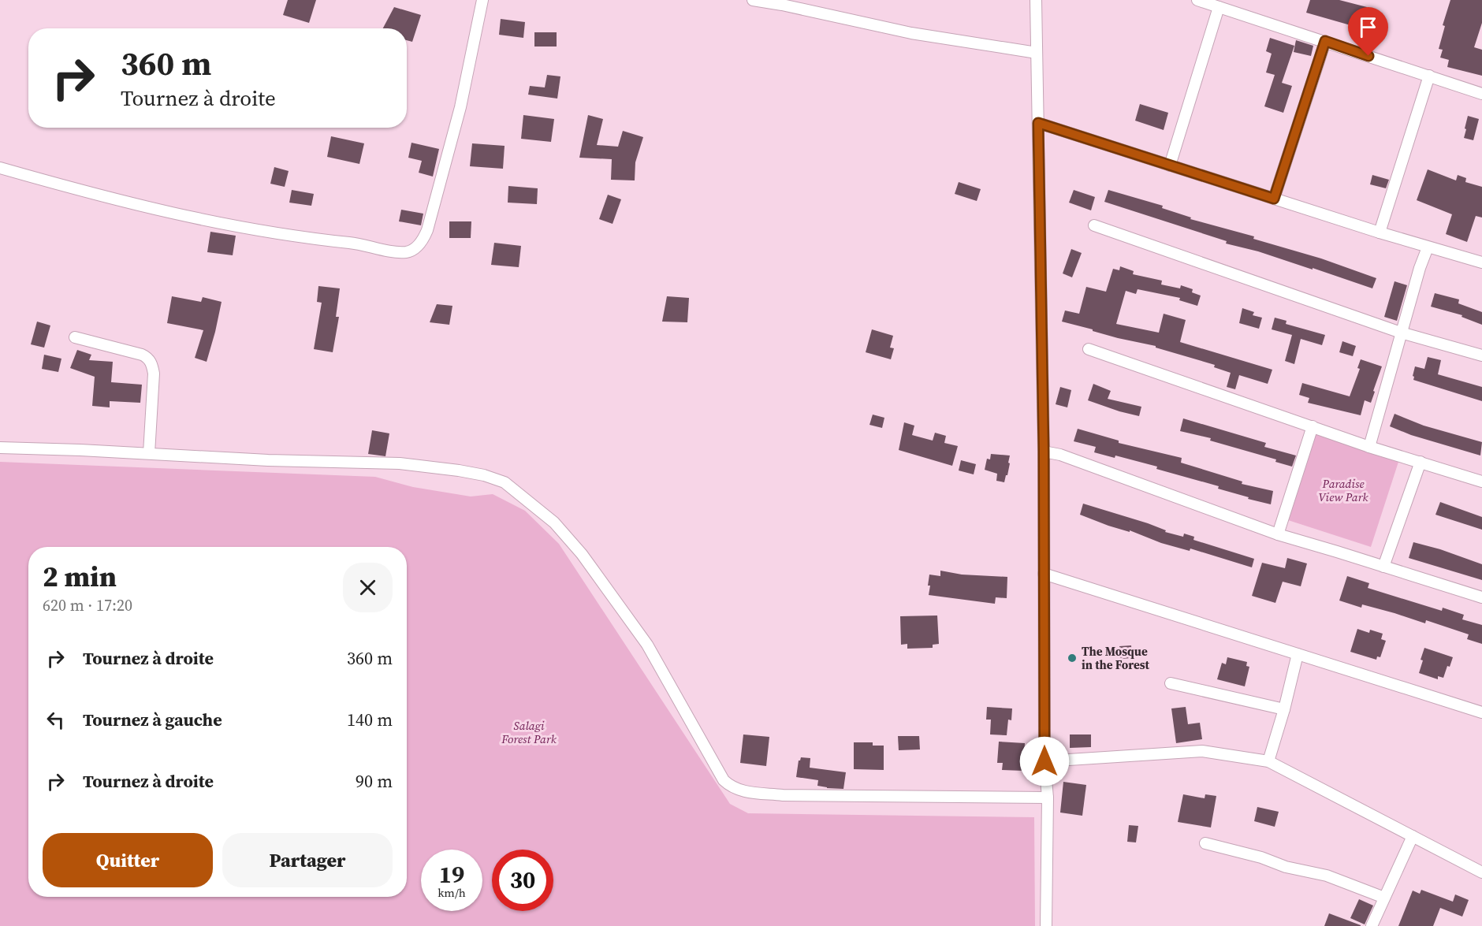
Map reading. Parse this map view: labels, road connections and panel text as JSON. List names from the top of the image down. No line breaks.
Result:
{"parks":["Paradise View Park","Salagi Forest Park"],"places":["The Mosque in the Forest"],"page":{"turn":["360 m","Tournez à droite"],"heading":["2 min","620 m · 17:20"],"list":[{"name":"Tournez à droite","value":"360 m"},{"name":"Tournez à gauche","value":"140 m"},{"name":"Tournez à droite","value":"90 m"}],"buttons":["Quitter","Partager"],"speed":"19 km/h","limit":"30"}}
